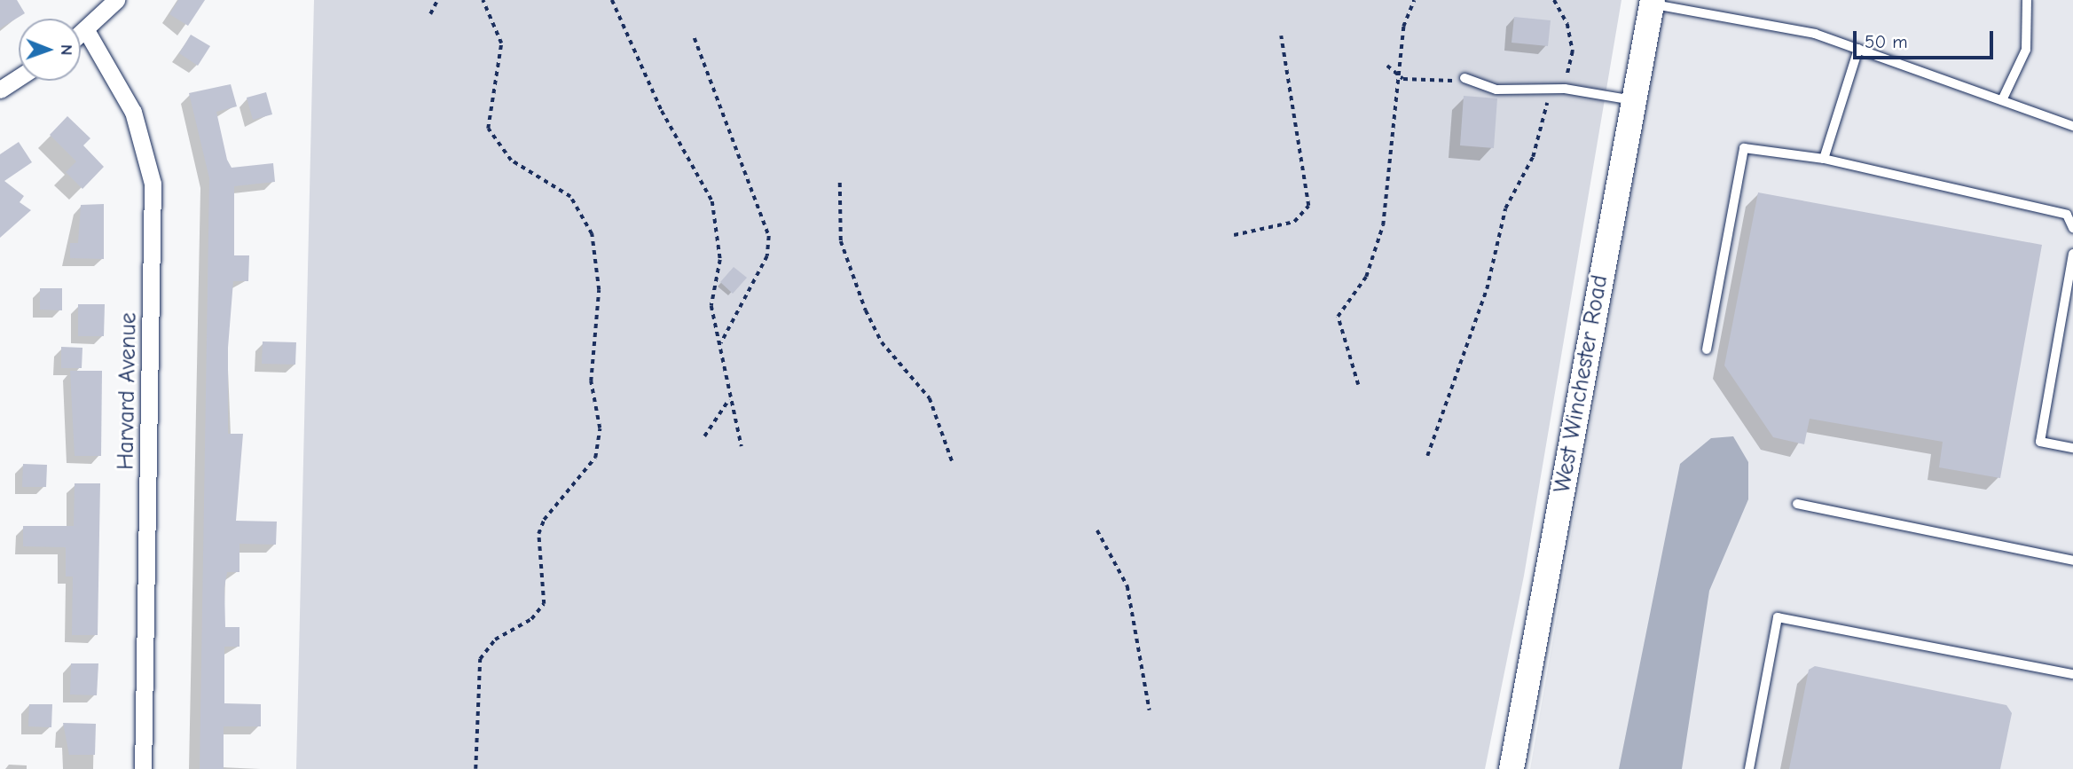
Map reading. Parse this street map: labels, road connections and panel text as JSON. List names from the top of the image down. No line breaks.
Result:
{"streets":{"main road":["West Winchester Road"],"street":["Harvard Avenue"]},"scale_bar":"50 m","north":"right"}
